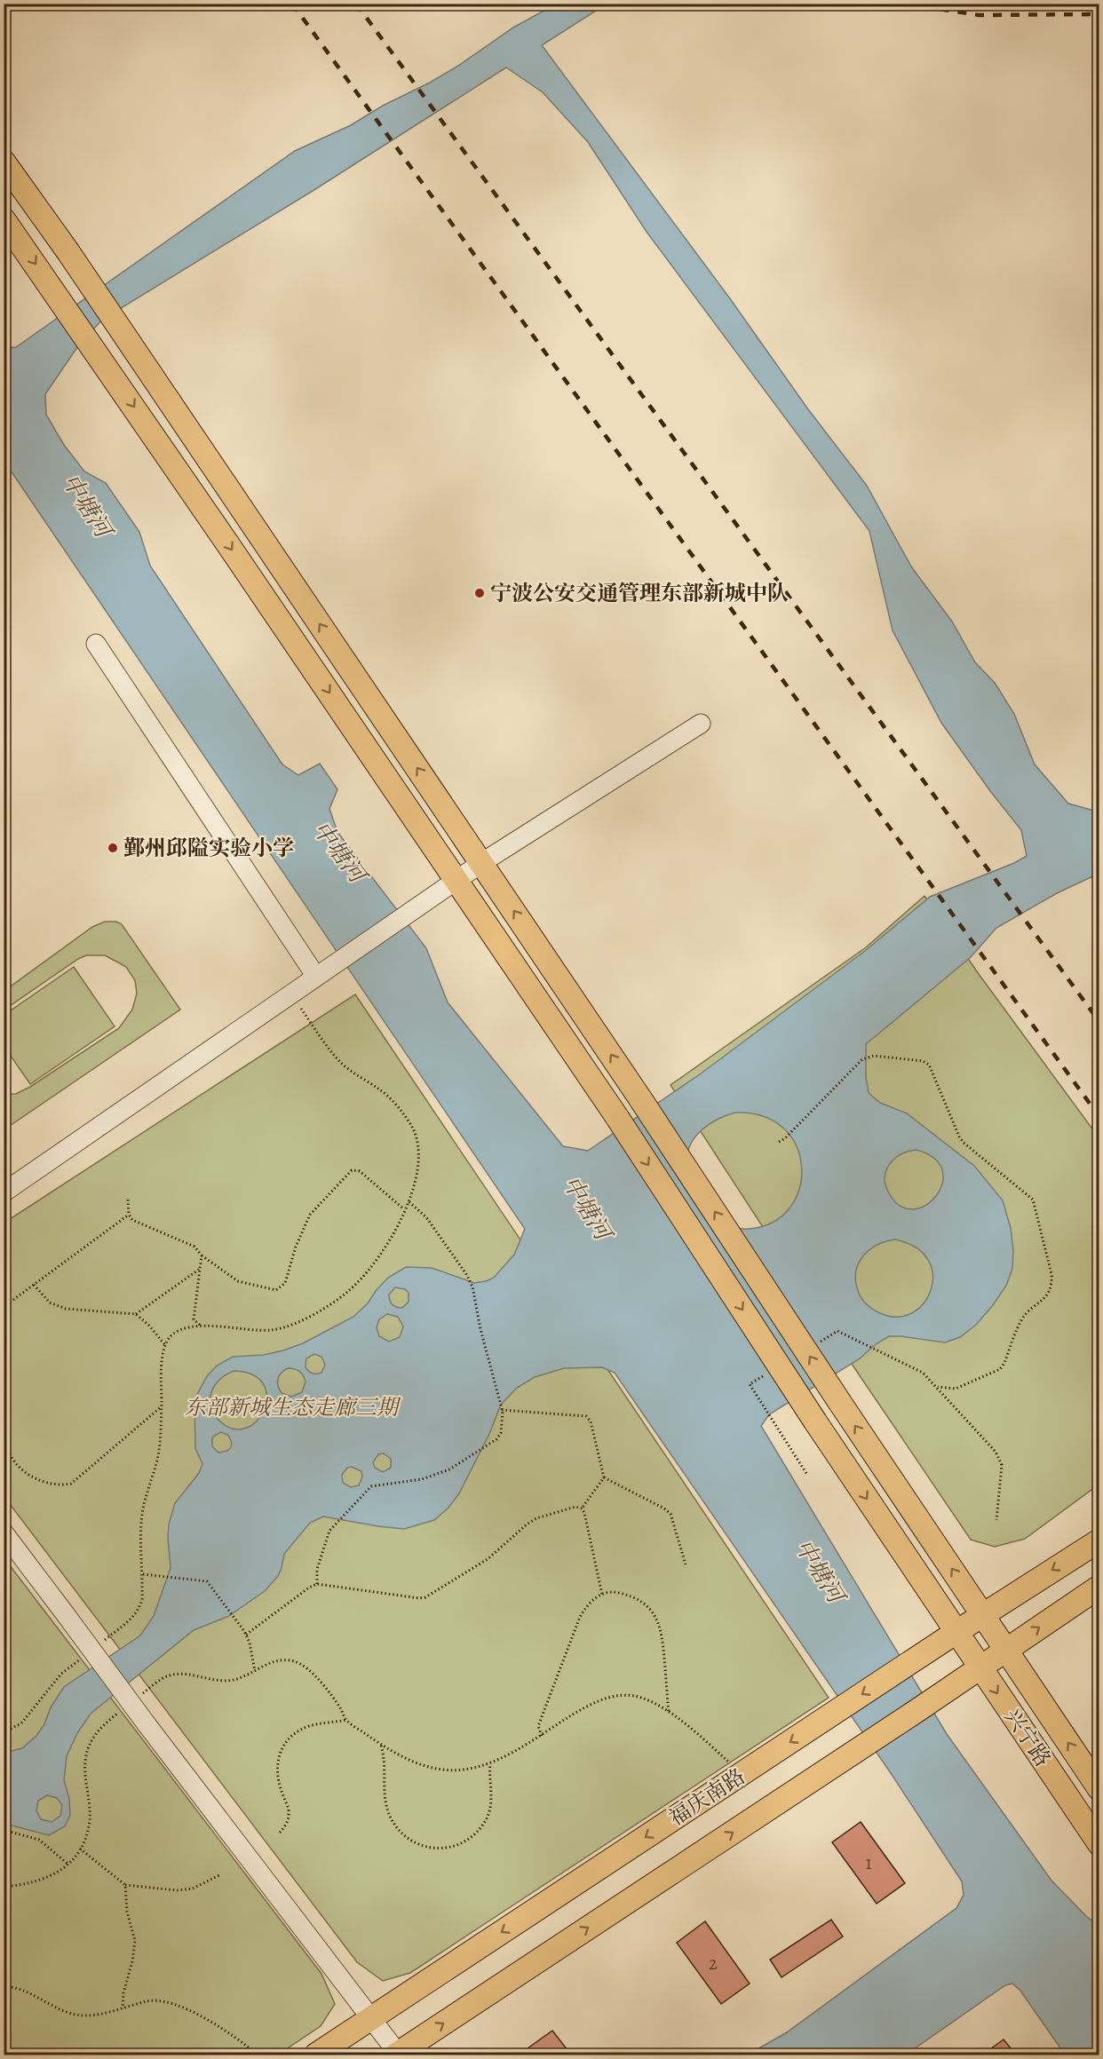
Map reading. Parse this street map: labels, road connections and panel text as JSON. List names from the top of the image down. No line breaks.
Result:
{"streets":{"main road":["兴宁路","福庆南路"]},"crossings":[["兴宁路","福庆南路"]],"water":["中塘河"],"parks":["东部新城生态走廊三期"],"places":["宁波公安交通管理东部新城中队","鄞州邱隘实验小学"],"house_numbers":["1","2"]}
